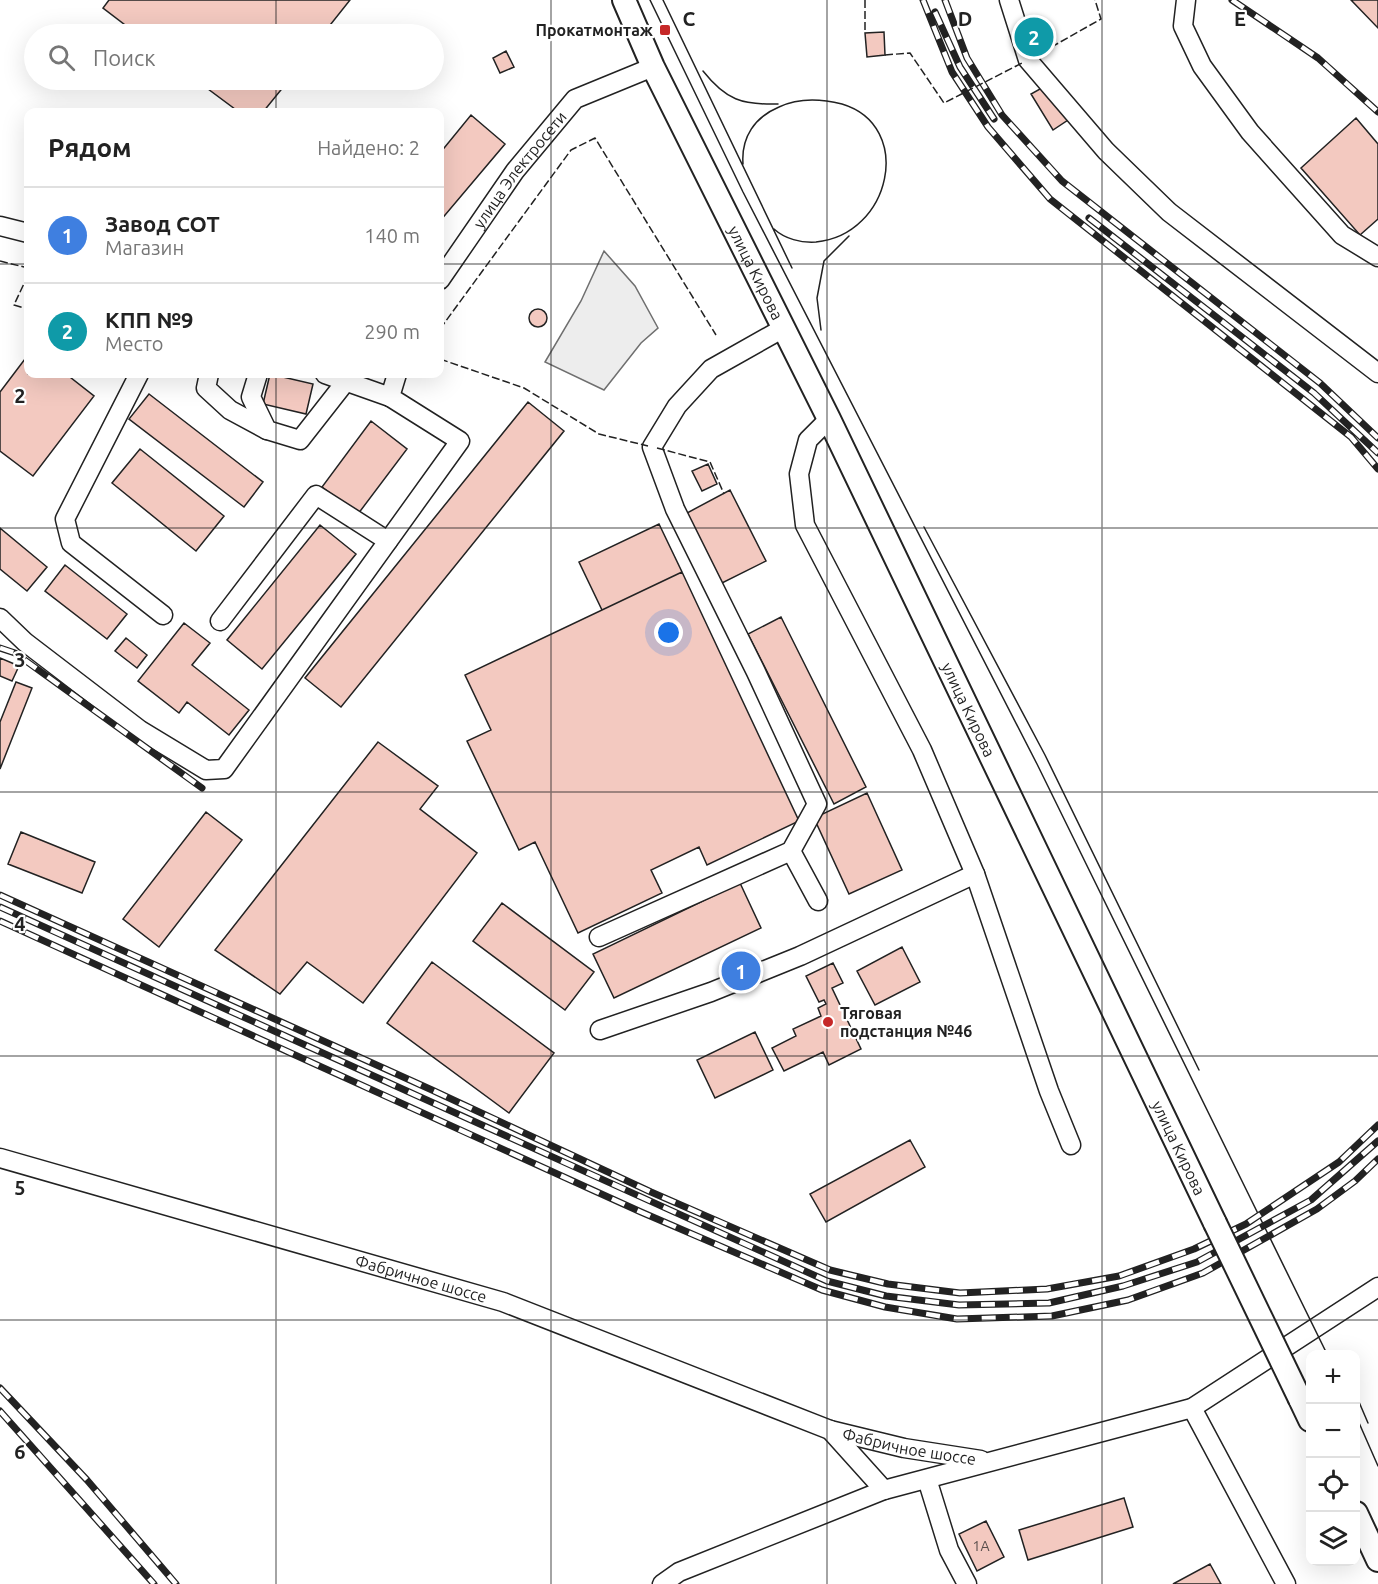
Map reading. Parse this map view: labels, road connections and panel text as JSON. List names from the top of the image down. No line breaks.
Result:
{"streets":{"main road":["улица Кирова"],"street":["улица Электросети","Фабричное шоссе"]},"crossings":[["улица Электросети","улица Кирова"]],"places":{"transit":["Прокатмонтаж"],"other":["Тяговая подстанция №46"]},"house_numbers":["1А"],"page":{"pins":["2","1"],"search":"Поиск","heading":["Рядом","Найдено: 2"],"list":[{"mark":"1","name":"Завод СОТ","note":"Магазин","value":"140 m"},{"mark":"2","name":"КПП №9","note":"Место","value":"290 m"}],"map_buttons":["+","−"]},"grid":{"columns":["C","D","E"],"rows":["2","3","4","5","6"]}}
